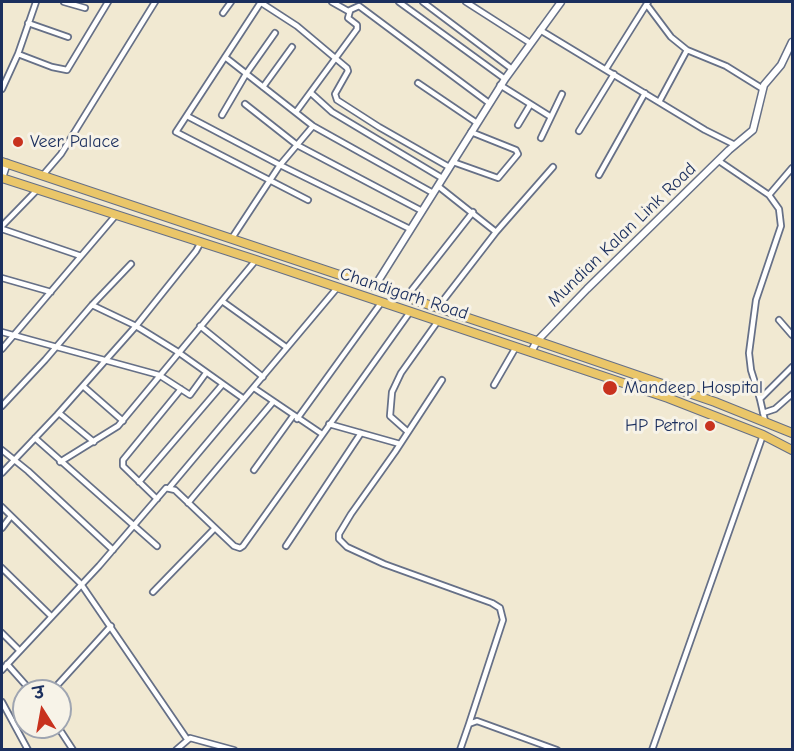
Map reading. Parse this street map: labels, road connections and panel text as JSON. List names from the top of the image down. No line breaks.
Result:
{"streets":{"main road":["Chandigarh Road"],"street":["Mundian Kalan Link Road"]},"crossings":[["Mundian Kalan Link Road","Chandigarh Road"]],"places":["Veer Palace","Mandeep Hospital","HP Petrol"],"north":"top"}
